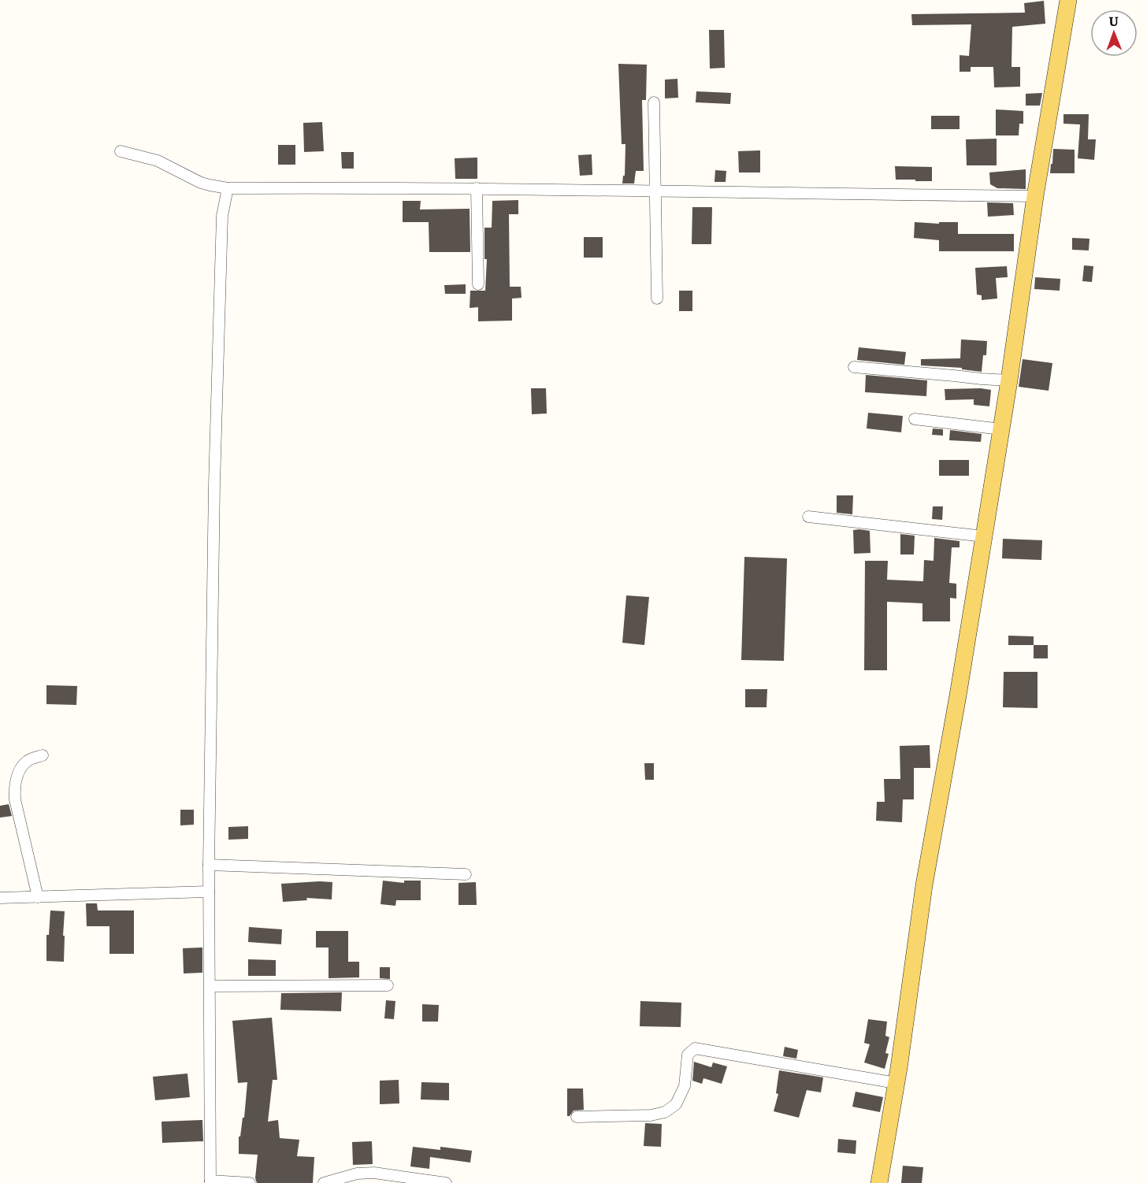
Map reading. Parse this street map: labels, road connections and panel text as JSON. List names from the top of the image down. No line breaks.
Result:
{"north":"top"}
